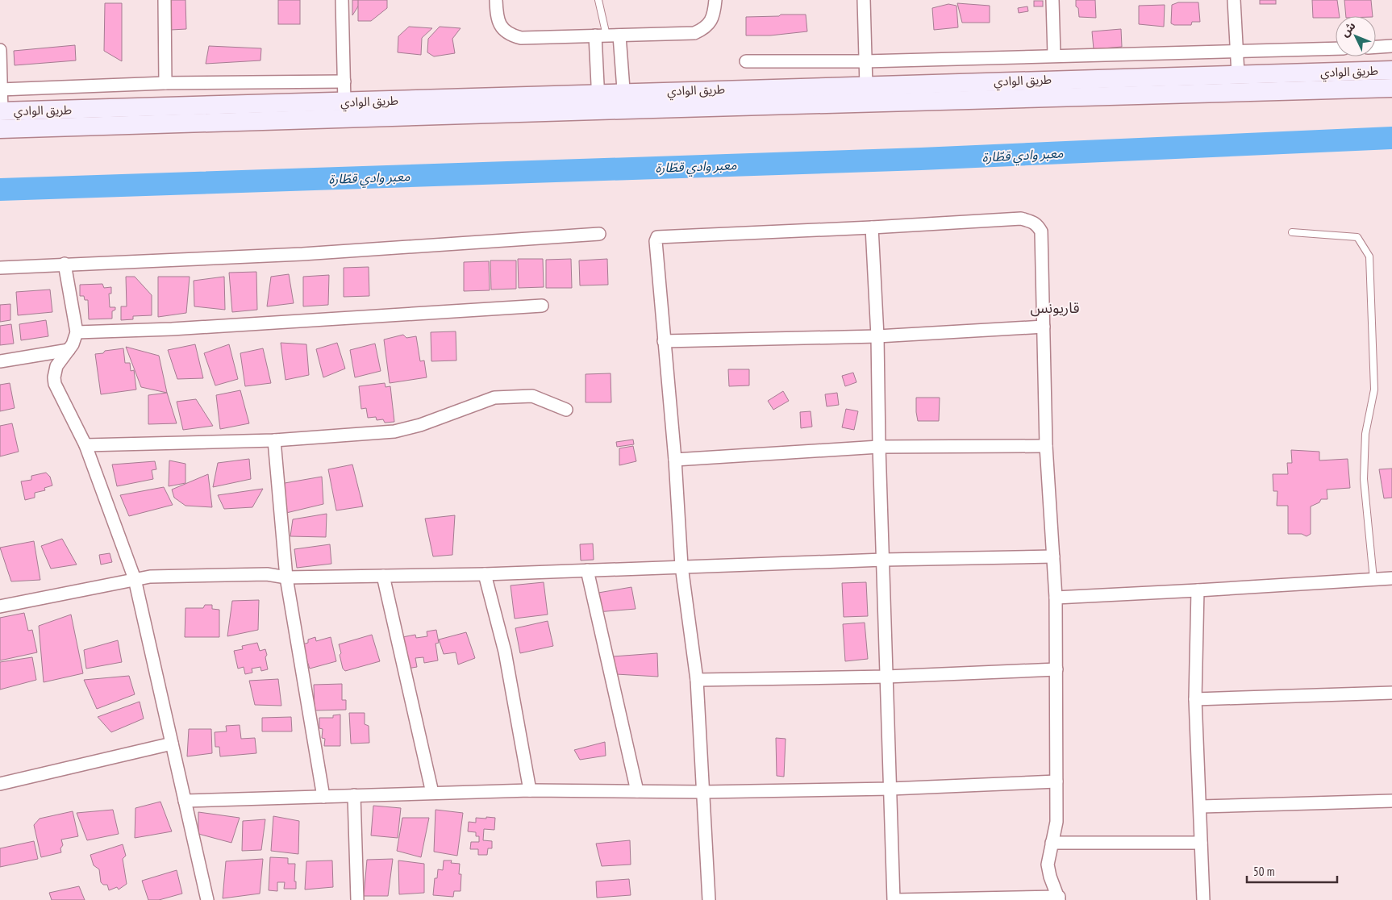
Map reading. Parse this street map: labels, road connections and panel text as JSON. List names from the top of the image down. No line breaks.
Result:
{"streets":{"main road":["طريق الوادي"]},"districts":["قاريونس"],"water":["معبر وادي قطّارة"],"scale_bar":"50 m","north":"top left"}
